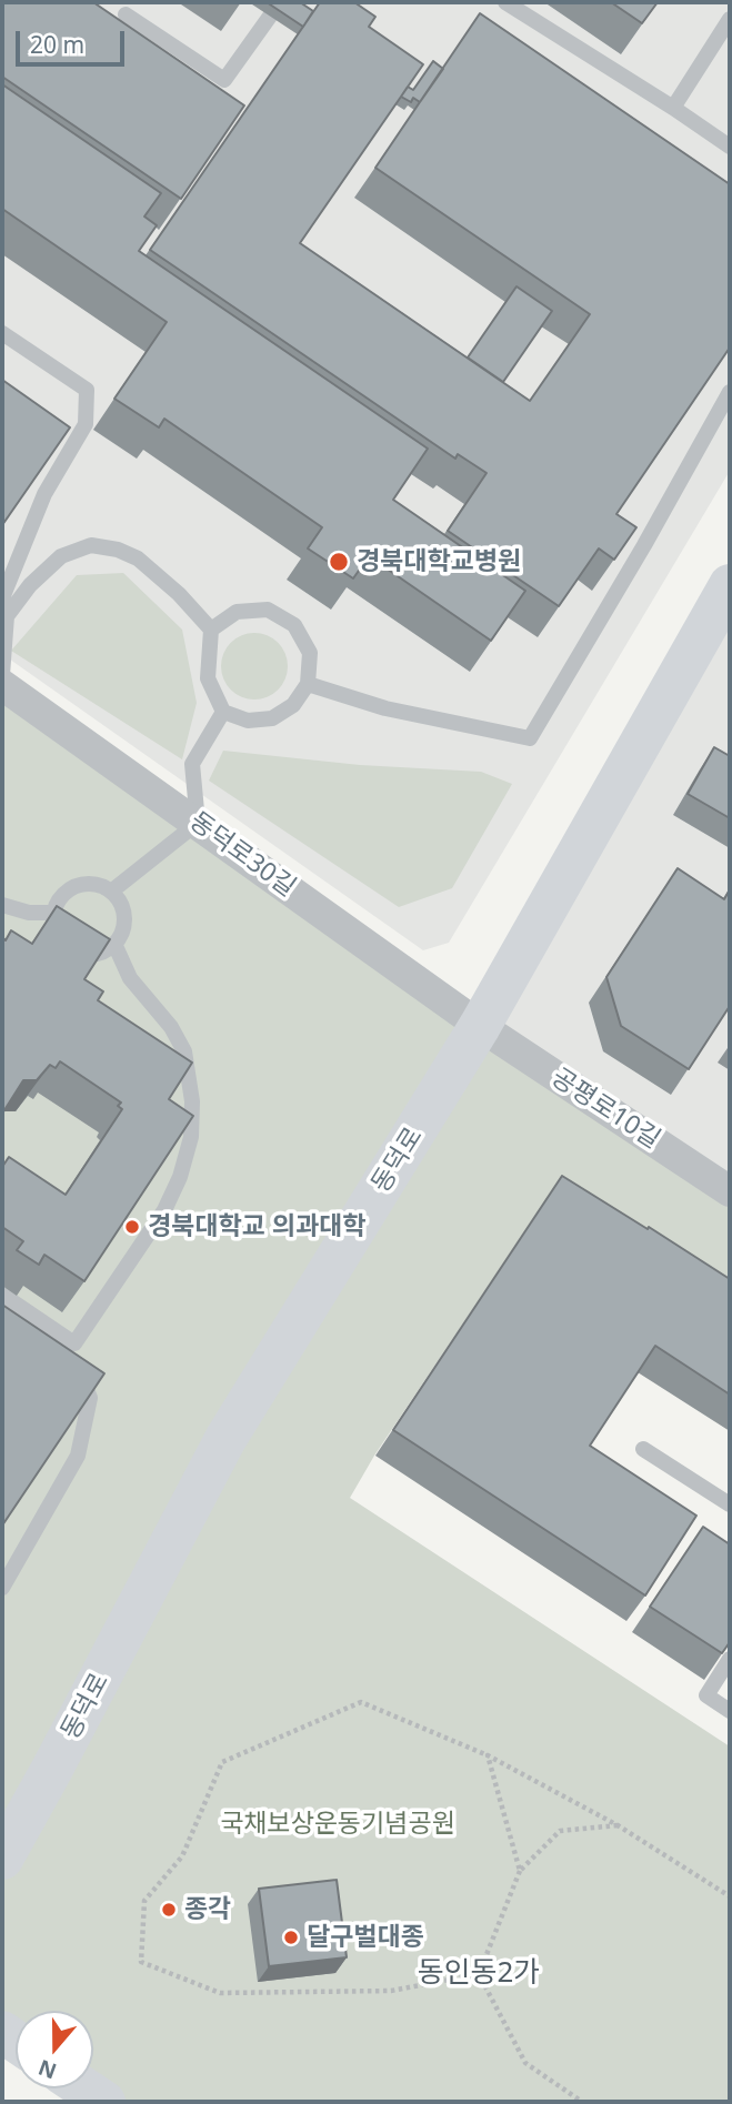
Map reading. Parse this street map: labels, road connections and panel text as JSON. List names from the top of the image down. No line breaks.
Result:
{"streets":{"main road":["동덕로"],"street":["동덕로30길","공평로10길"]},"crossings":[["동덕로30길","공평로10길"],["동덕로30길","동덕로"],["공평로10길","동덕로"]],"districts":["동인동2가"],"parks":["국채보상운동기념공원"],"places":["경북대학교병원","경북대학교 의과대학","종각","달구벌대종"],"scale_bar":"20 m","north":"bottom"}
